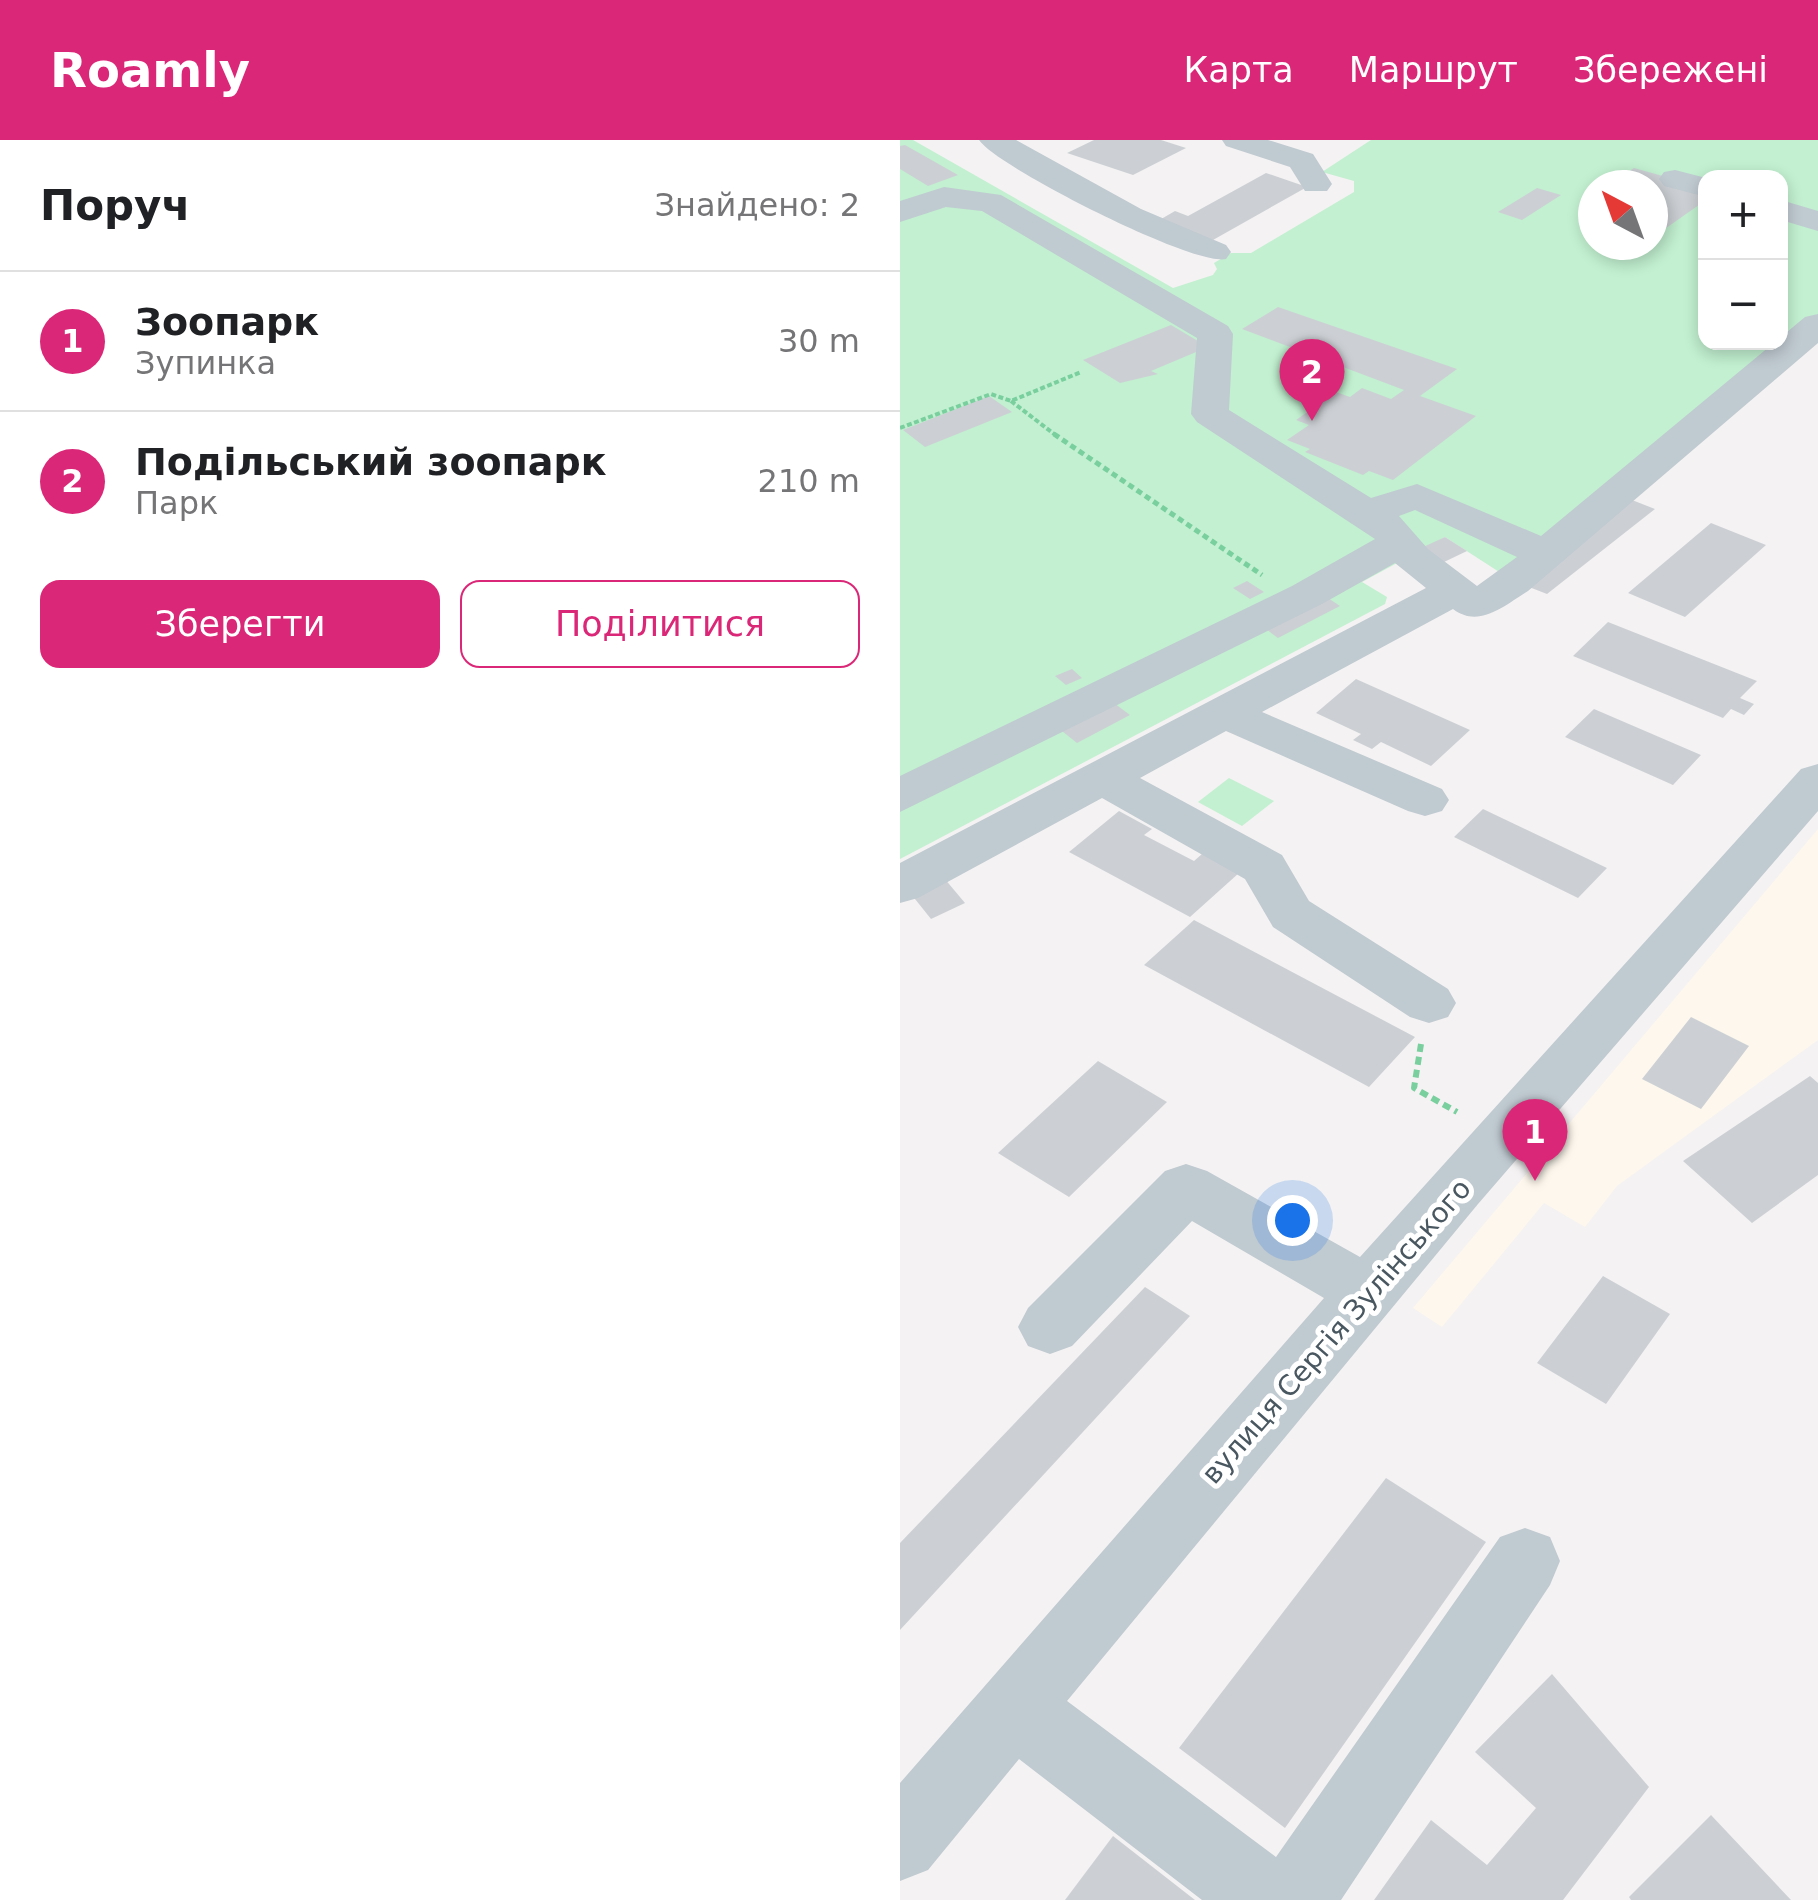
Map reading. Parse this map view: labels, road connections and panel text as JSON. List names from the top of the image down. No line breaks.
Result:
{"streets":{"street":["вулиця Сергія Зулінського"]},"north":"top left","page":{"header":"Roamly","nav":["Карта","Маршрут","Збережені"],"heading":["Поруч","Знайдено: 2"],"map_buttons":["+","−"],"list":[{"mark":"1","name":"Зоопарк","note":"Зупинка","value":"30 m"},{"mark":"2","name":"Подільський зоопарк","note":"Парк","value":"210 m"}],"pins":["2","1"],"buttons":["Зберегти","Поділитися"]}}
